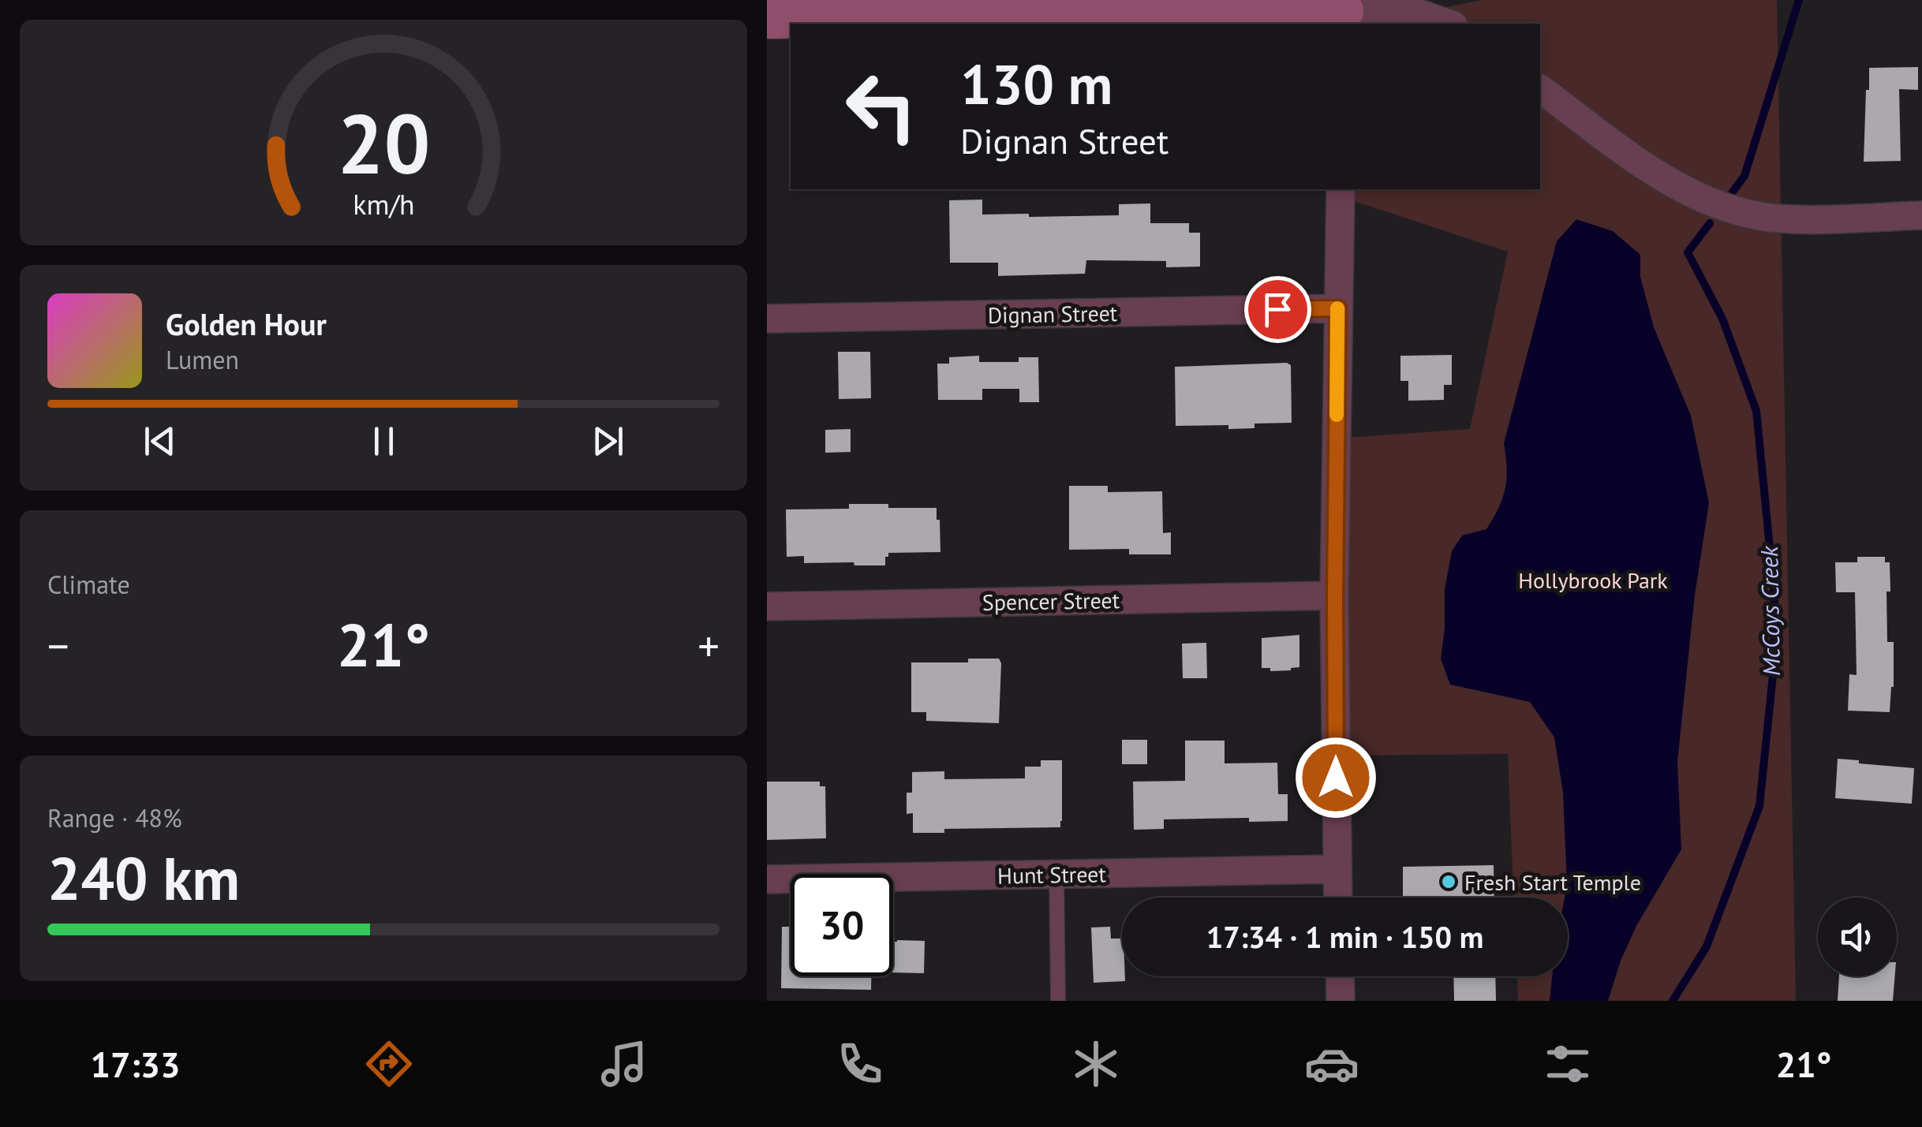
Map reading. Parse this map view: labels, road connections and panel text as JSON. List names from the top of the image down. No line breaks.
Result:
{"streets":{"street":["Dignan Street","Spencer Street","Hunt Street"]},"water":["McCoys Creek"],"parks":["Hollybrook Park"],"places":["Fresh Start Temple"],"page":{"turn":["130 m","Dignan Street"],"song":["Golden Hour","Lumen"],"tile":["Climate",["Range · 48%","240 km"]],"heat":["−","21°","+"],"limit":"30","trip":"17:34 · 1 min · 150 m","tabs":["17:33","21°"],"gauge":["20","km/h"]}}
